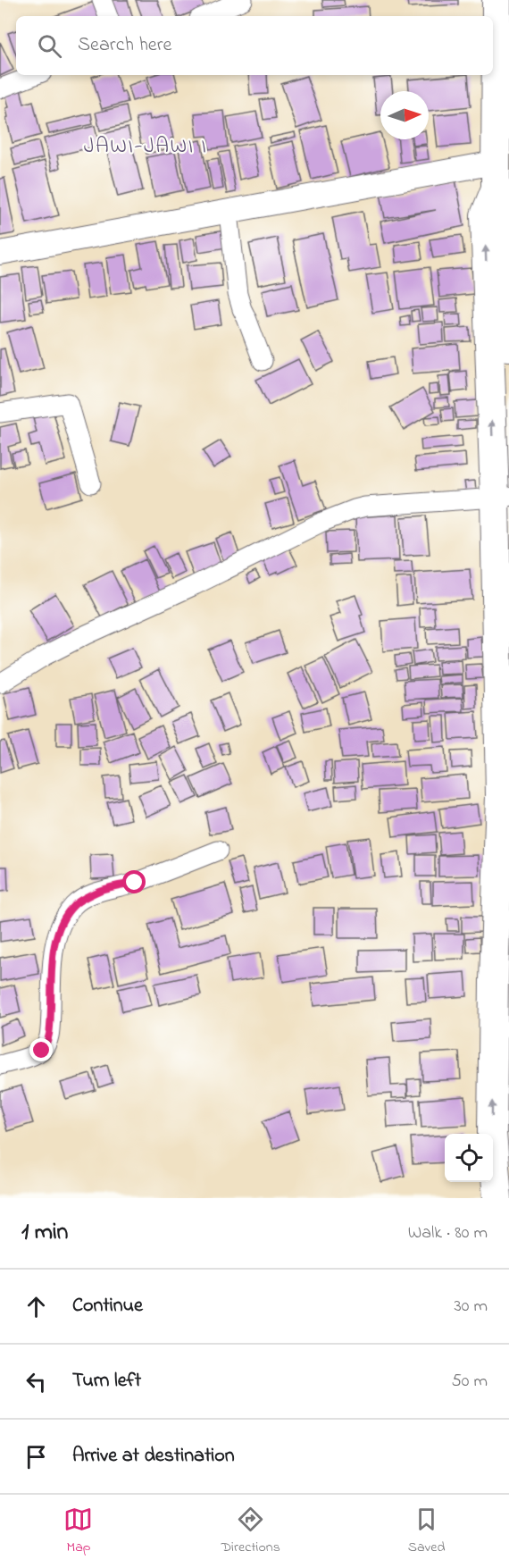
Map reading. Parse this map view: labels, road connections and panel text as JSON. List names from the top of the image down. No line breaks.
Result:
{"districts":["JAWI-JAWI I"],"north":"right","page":{"search":"Search here","heading":["1 min","Walk · 80 m"],"list":[["Continue","30 m"],["Turn left","50 m"],"Arrive at destination"],"nav":["Map","Directions","Saved"]}}
